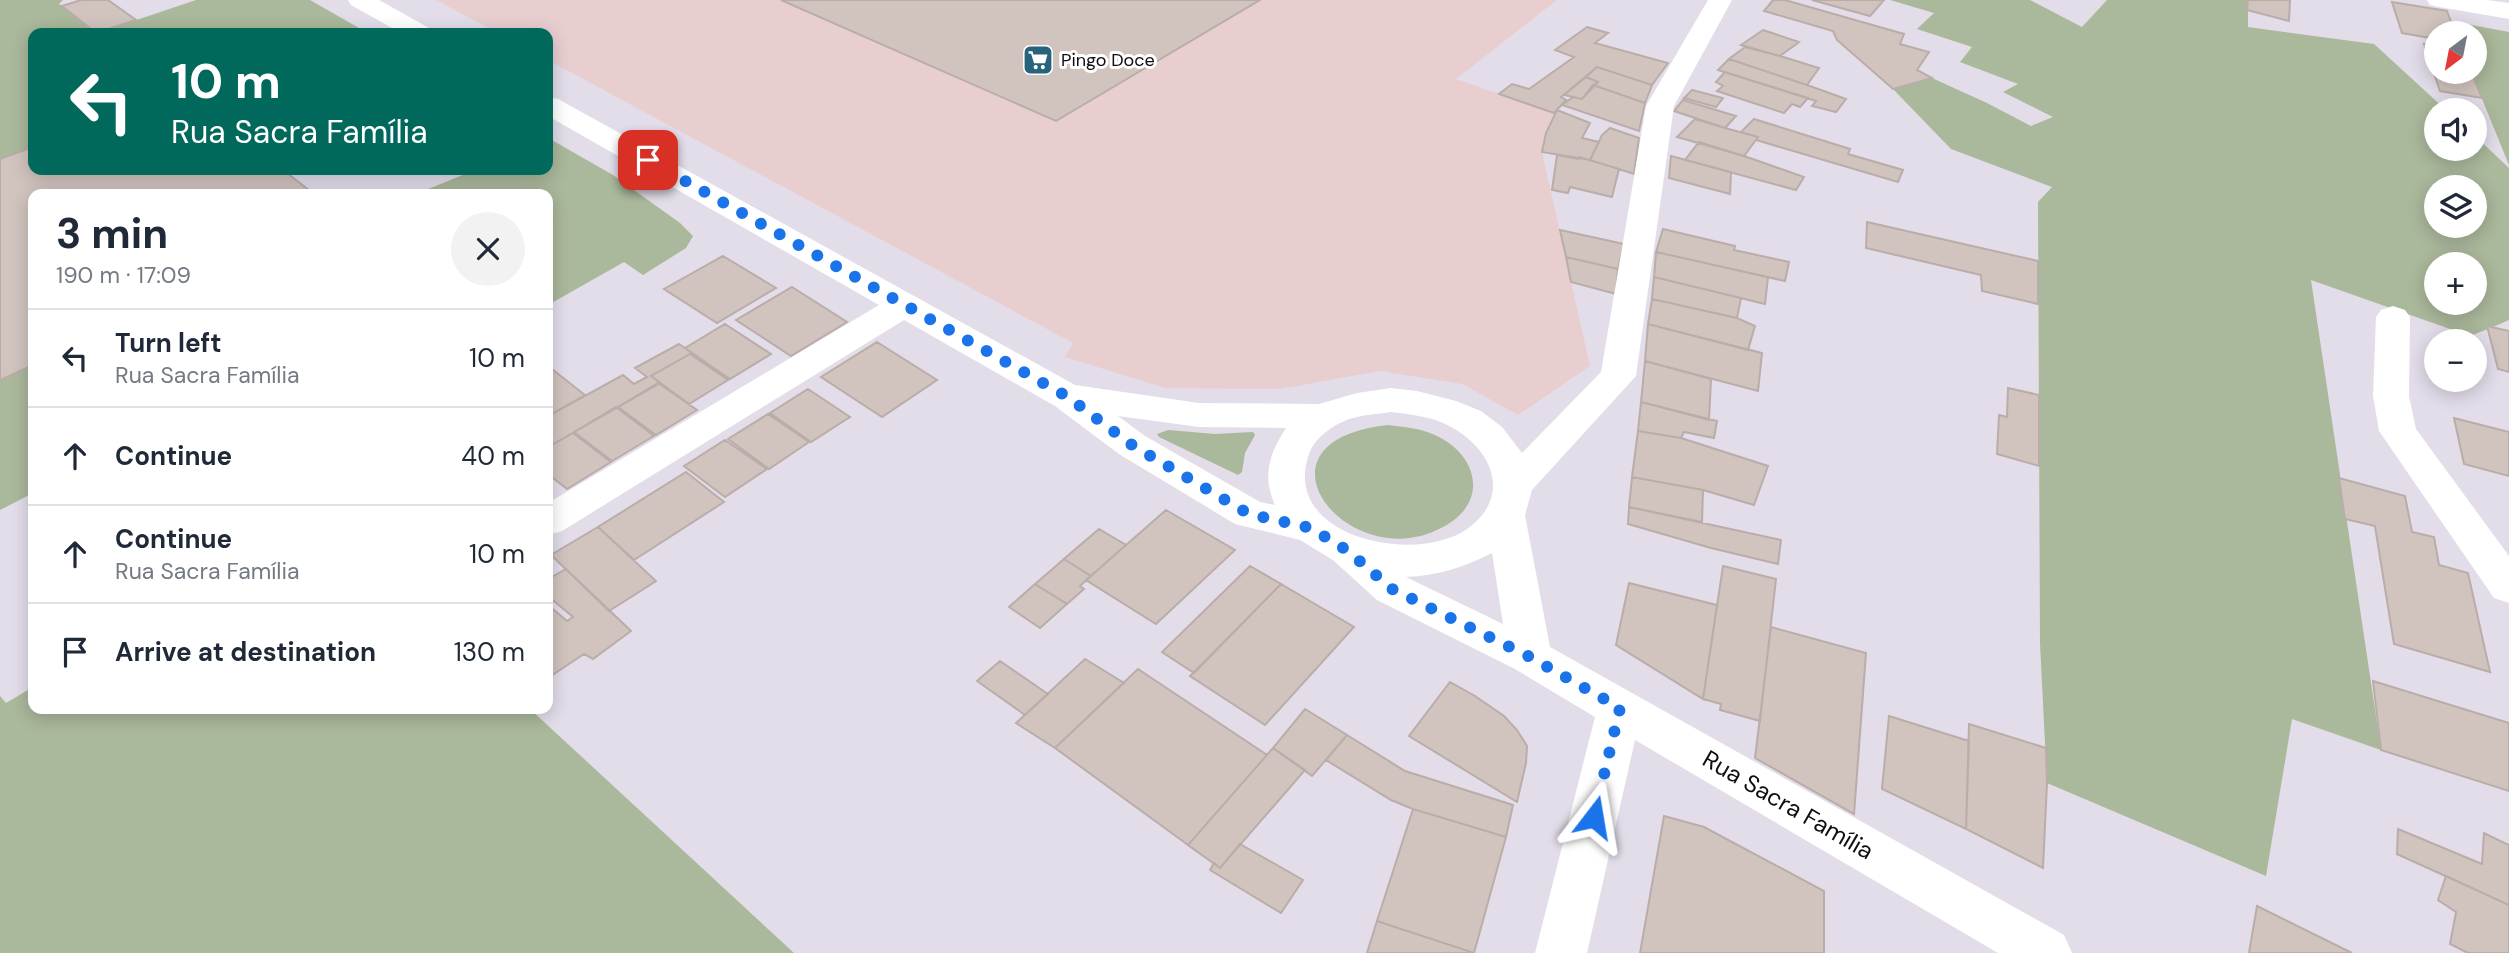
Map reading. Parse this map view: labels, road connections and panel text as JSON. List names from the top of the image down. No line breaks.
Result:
{"streets":{"street":["Rua Sacra Família"]},"places":{"supermarket":["Pingo Doce"]},"north":"bottom left","page":{"map_buttons":["+","−"],"turn":["10 m","Rua Sacra Família"],"heading":["3 min","190 m · 17:09"],"list":[{"name":"Turn left","note":"Rua Sacra Família","value":"10 m"},{"name":"Continue","value":"40 m"},{"name":"Continue","note":"Rua Sacra Família","value":"10 m"},{"name":"Arrive at destination","value":"130 m"}]}}
